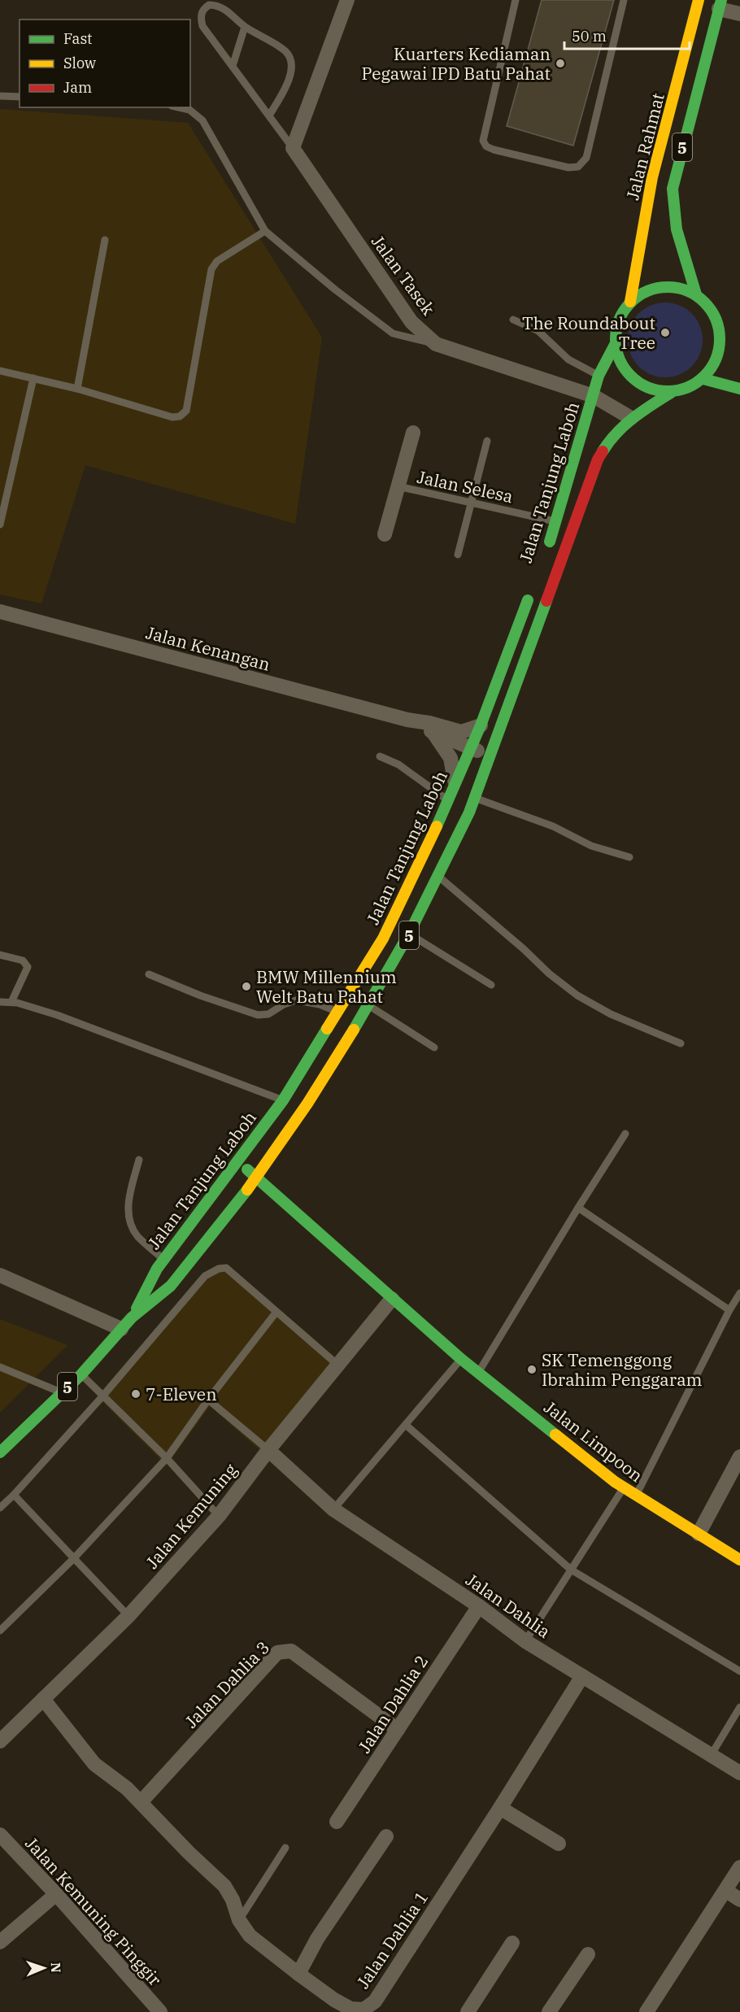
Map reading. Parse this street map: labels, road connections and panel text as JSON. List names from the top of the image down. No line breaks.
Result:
{"streets":{"main road":["Jalan Rahmat","5","Jalan Tanjung Laboh","Jalan Limpoon"],"street":["Jalan Tasek","Jalan Kenangan","Jalan Kemuning","Jalan Dahlia","Jalan Dahlia 3","Jalan Dahlia 2","Jalan Kemuning Pinggir","Jalan Dahlia 1"],"lane":["Jalan Selesa"]},"crossings":[["Jalan Rahmat","5"],["Jalan Rahmat","Jalan Tanjung Laboh"],["5","Jalan Tanjung Laboh"],["Jalan Tasek","Jalan Tanjung Laboh"],["Jalan Tanjung Laboh","Jalan Selesa"],["Jalan Tanjung Laboh","Jalan Kenangan"],["Jalan Tanjung Laboh","Jalan Limpoon"],["Jalan Limpoon","Jalan Kemuning"],["Jalan Kemuning","Jalan Dahlia"],["Jalan Kemuning","Jalan Dahlia 1"],["Jalan Dahlia","Jalan Dahlia 2"],["Jalan Dahlia","Jalan Dahlia 1"],["Jalan Dahlia 3","Jalan Dahlia 2"],["Jalan Dahlia 3","Jalan Dahlia 1"]],"places":["Kuarters Kediaman Pegawai IPD Batu Pahat","The Roundabout Tree","BMW Millennium Welt Batu Pahat","SK Temenggong Ibrahim Penggaram","7-Eleven"],"legend":["Fast","Slow","Jam"],"scale_bar":"50 m","north":"right"}
